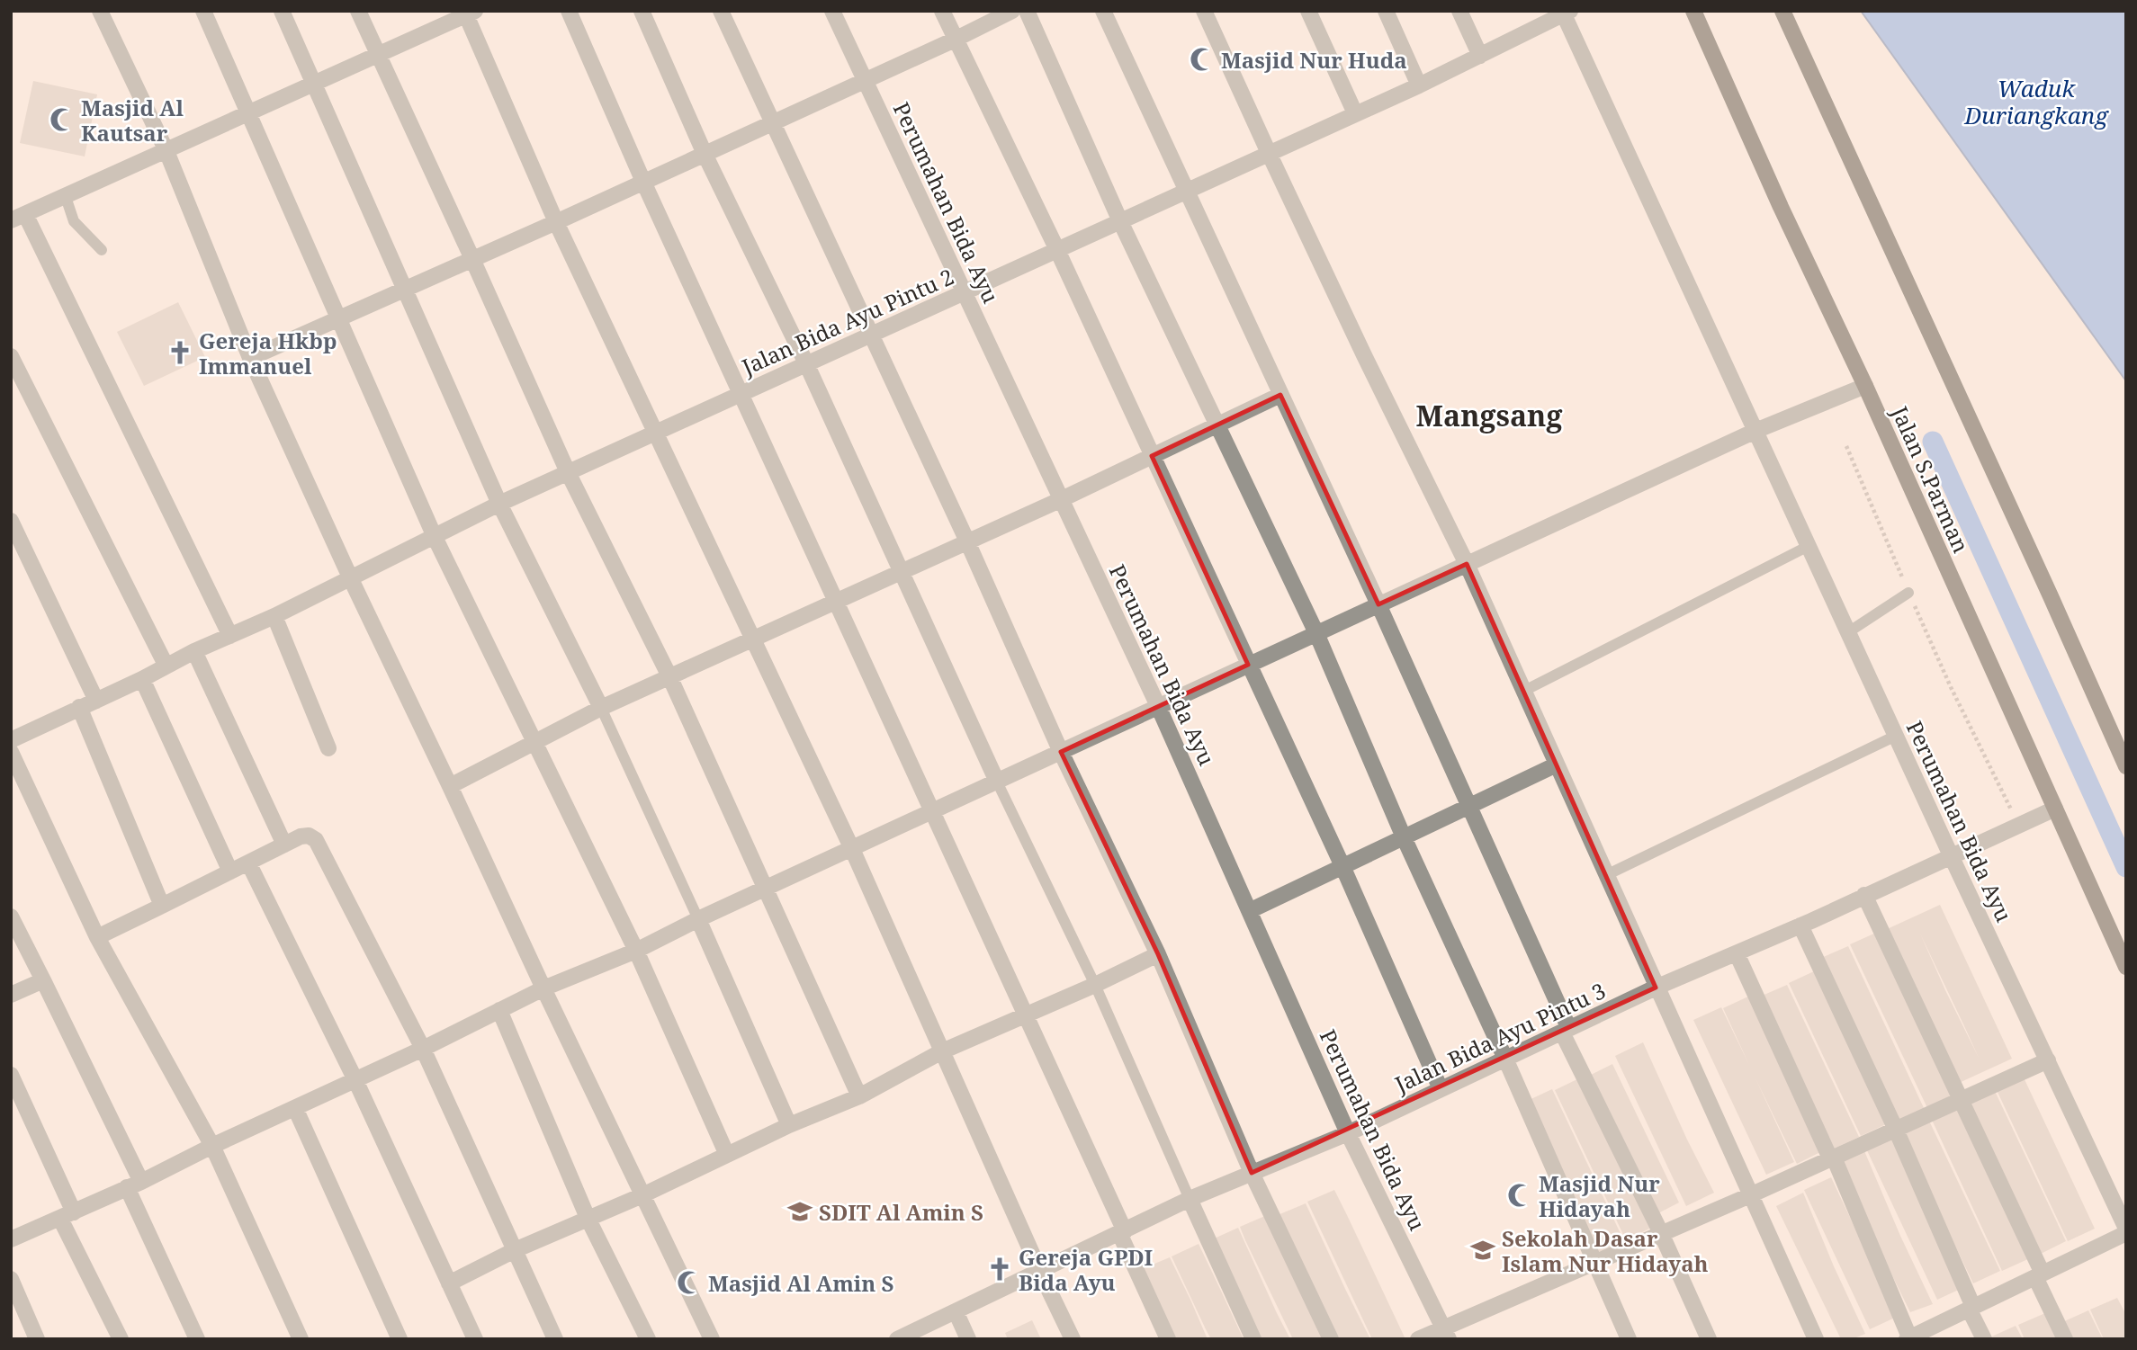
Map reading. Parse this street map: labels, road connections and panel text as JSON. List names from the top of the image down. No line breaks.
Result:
{"streets":{"main road":["Jalan S.Parman"],"street":["Perumahan Bida Ayu","Jalan Bida Ayu Pintu 2","Jalan Bida Ayu Pintu 3"]},"crossings":[["Perumahan Bida Ayu","Jalan Bida Ayu Pintu 2"],["Perumahan Bida Ayu","Jalan Bida Ayu Pintu 3"],["Jalan S.Parman","Jalan Bida Ayu Pintu 3"]],"districts":["Mangsang"],"water":["Waduk Duriangkang"],"places":{"mosque":["Masjid Nur Huda","Masjid Al Kautsar","Masjid Nur Hidayah","Masjid Al Amin S"],"church":["Gereja Hkbp Immanuel","Gereja GPDI Bida Ayu"],"school or university":["SDIT Al Amin S","Sekolah Dasar Islam Nur Hidayah"]}}
